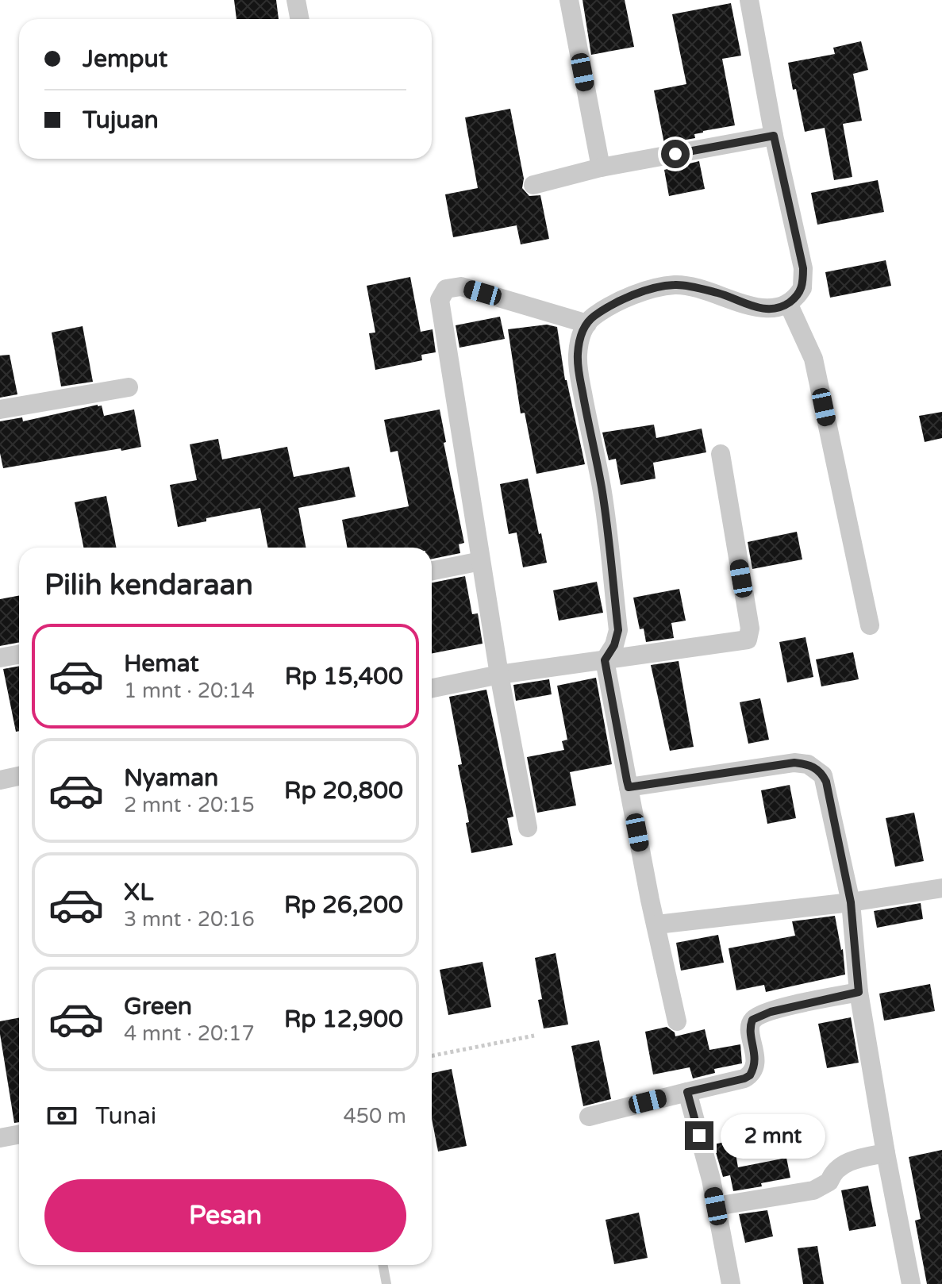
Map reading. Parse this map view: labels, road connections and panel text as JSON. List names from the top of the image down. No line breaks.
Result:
{"page":{"banner":["Jemput","Tujuan"],"heading":"Pilih kendaraan","list":[{"name":"Hemat","note":"1 mnt · 20:14","value":"Rp 15,400"},{"name":"Nyaman","note":"2 mnt · 20:15","value":"Rp 20,800"},{"name":"XL","note":"3 mnt · 20:16","value":"Rp 26,200"},{"name":"Green","note":"4 mnt · 20:17","value":"Rp 12,900"}],"pay":["Tunai","450 m"],"bubble":"2 mnt","buttons":"Pesan"}}
